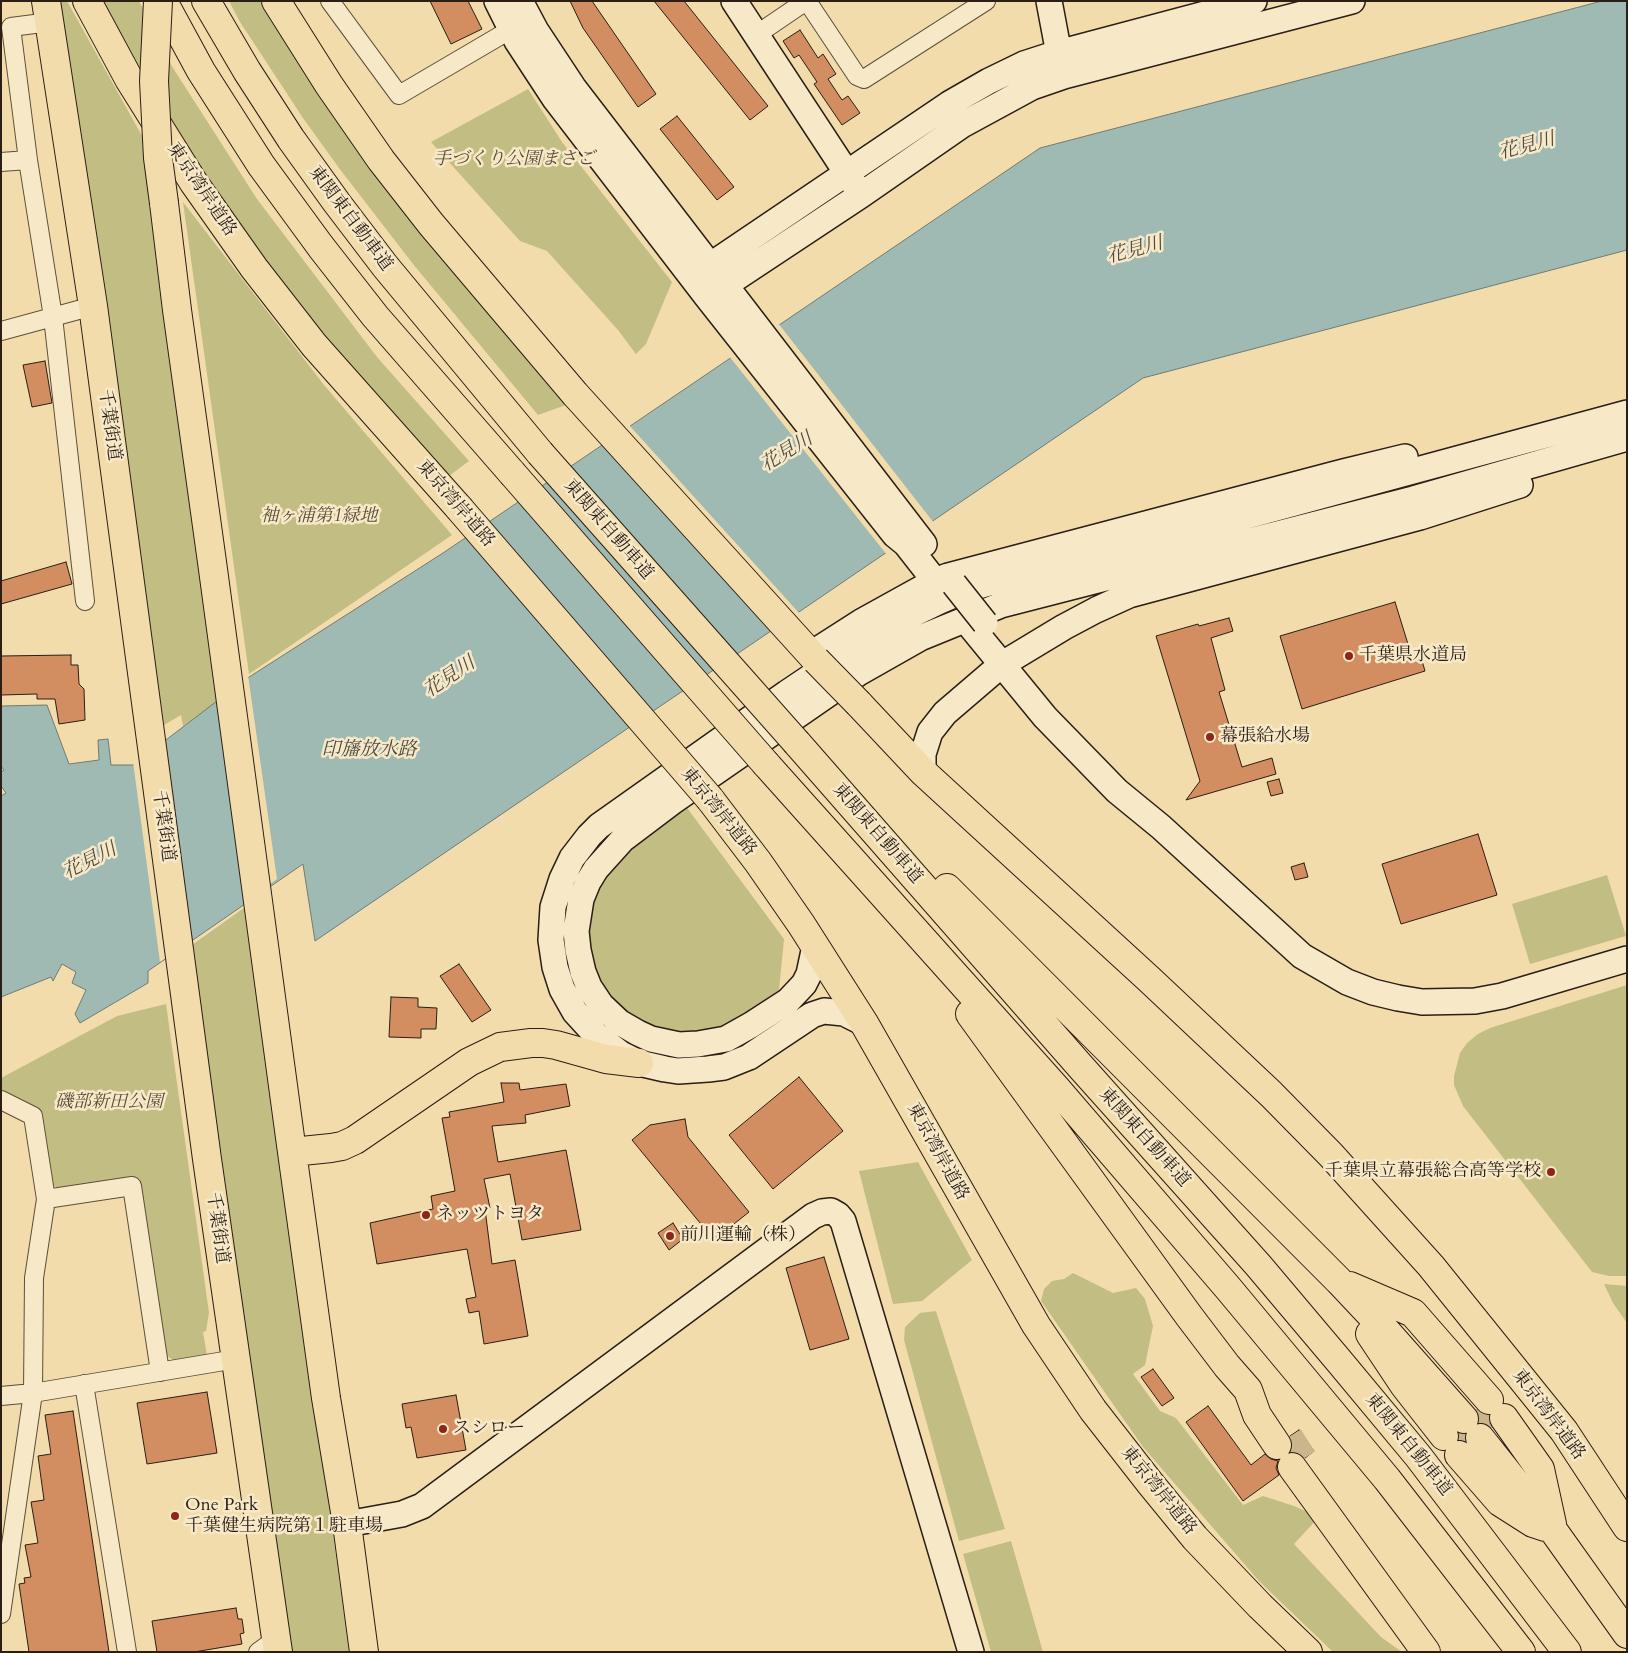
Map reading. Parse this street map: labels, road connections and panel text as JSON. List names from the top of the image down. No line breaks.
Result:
{"streets":{"highway":["東京湾岸道路","東関東自動車道","千葉街道"]},"water":["花見川","印旛放水路"],"parks":["手づくり公園まさご","袖ヶ浦第1緑地","磯部新田公園"],"places":["千葉県水道局","幕張給水場","千葉県立幕張総合高等学校","ネッツトヨタ","前川運輸（株）","スシロー","One Park 千葉健生病院第１駐車場"]}
